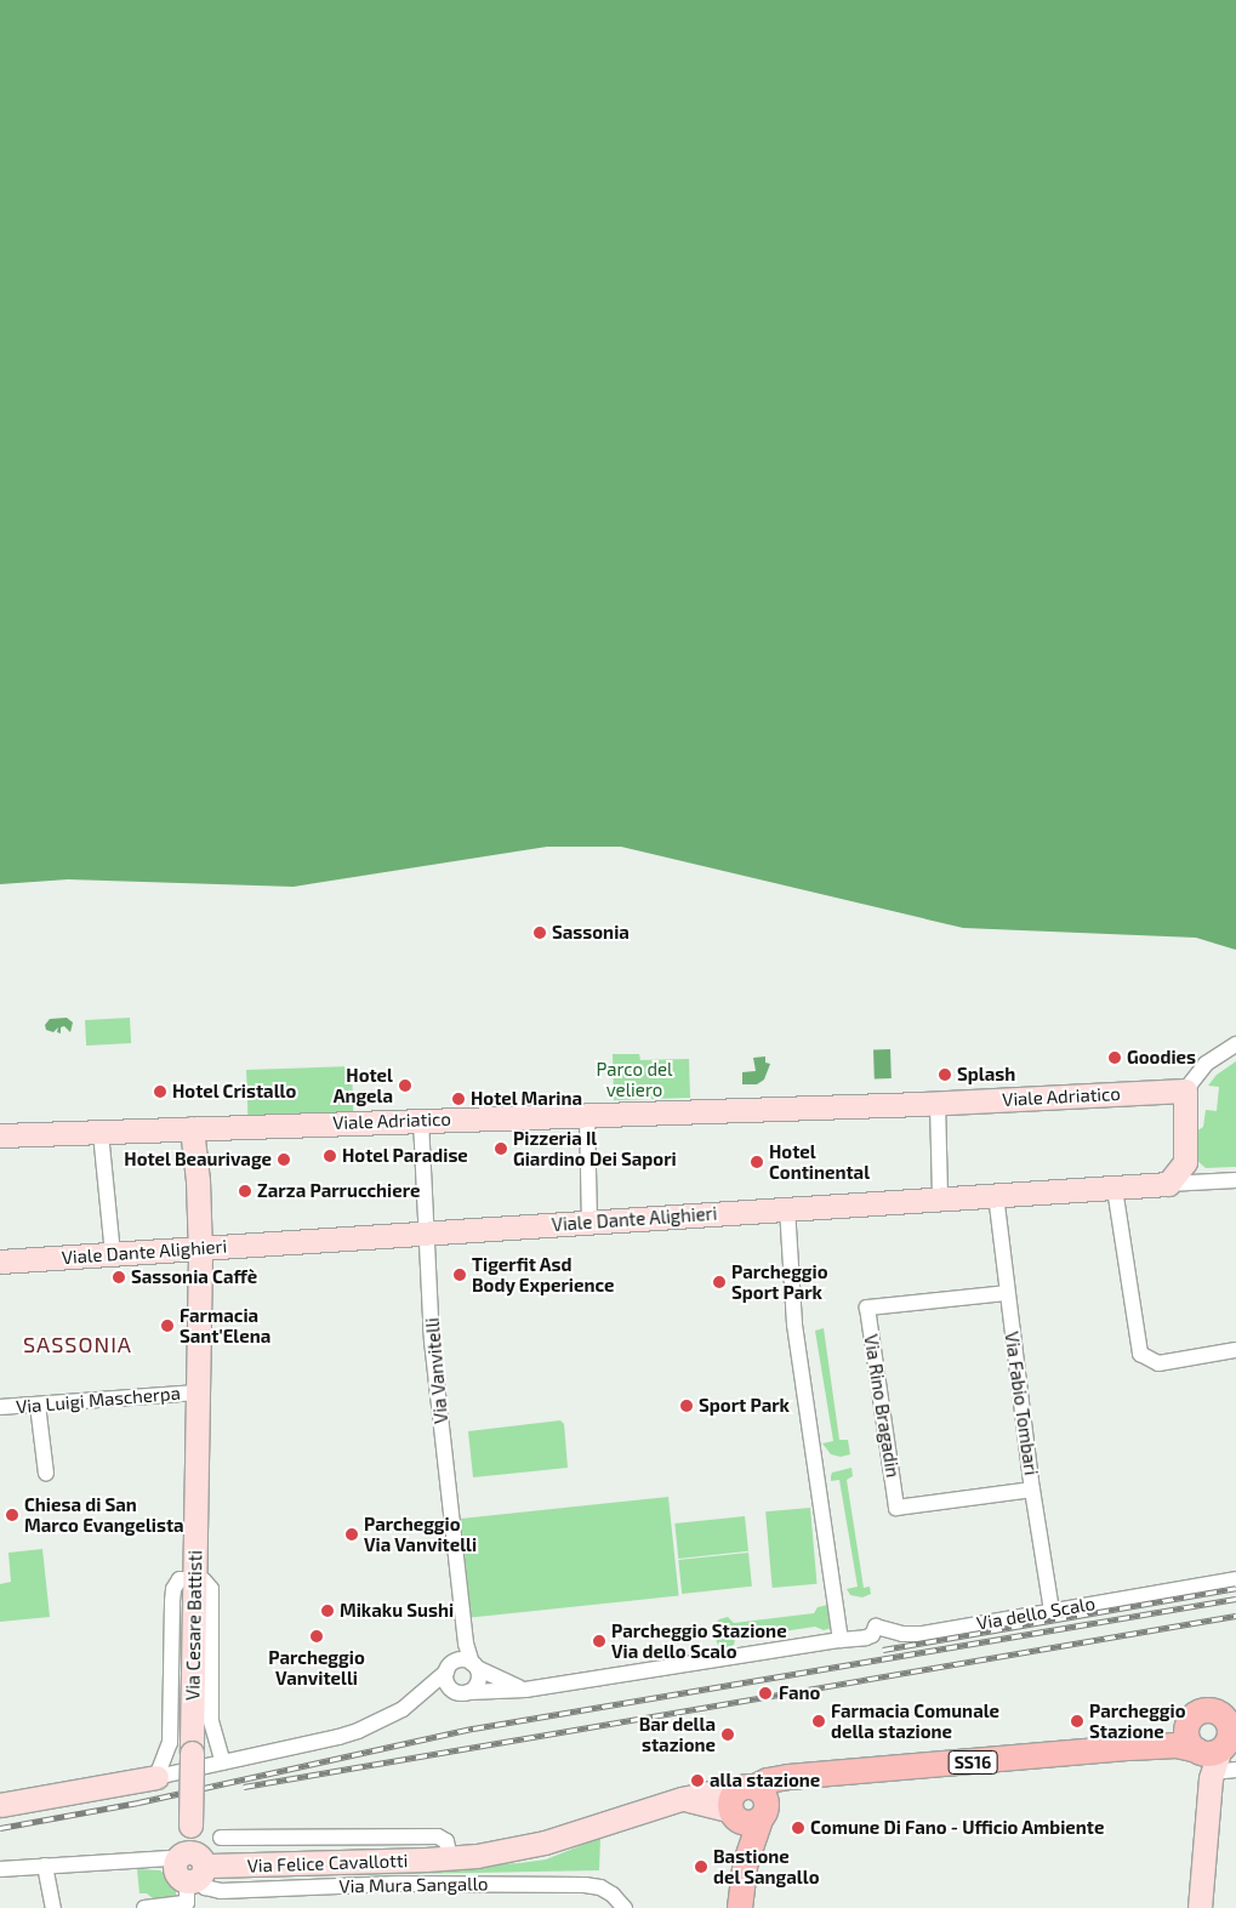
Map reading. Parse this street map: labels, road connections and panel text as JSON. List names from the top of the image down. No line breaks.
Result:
{"streets":{"main road":["SS16"],"street":["Viale Adriatico","Viale Dante Alighieri","Via Vanvitelli","Via Luigi Mascherpa","Via Fabio Tombari","Via Rino Bragadin","Via dello Scalo","Via Cesare Battisti","Via Felice Cavallotti","Via Mura Sangallo"]},"crossings":[["Viale Adriatico","Via Vanvitelli"],["Viale Adriatico","Via Cesare Battisti"],["Viale Dante Alighieri","Via Vanvitelli"],["Viale Dante Alighieri","Via Fabio Tombari"],["Viale Dante Alighieri","Via Cesare Battisti"],["Via Vanvitelli","Via dello Scalo"],["Via Luigi Mascherpa","Via Cesare Battisti"],["Via Fabio Tombari","Via Rino Bragadin"],["Via Fabio Tombari","Via dello Scalo"],["Via Cesare Battisti","Via Felice Cavallotti"],["Via Cesare Battisti","Via Mura Sangallo"],["SS16","Via Felice Cavallotti"],["Via Felice Cavallotti","Via Mura Sangallo"]],"districts":["SASSONIA"],"parks":["Parco del veliero"],"places":["Sassonia","Goodies","Splash","Hotel Angela","Hotel Cristallo","Hotel Marina","Pizzeria Il Giardino Dei Sapori","Hotel Paradise","Hotel Beaurivage","Hotel Continental","Zarza Parrucchiere","Tigerfit Asd Body Experience","Sassonia Caffè","Parcheggio Sport Park","Farmacia Sant'Elena","Sport Park","Chiesa di San Marco Evangelista","Parcheggio Via Vanvitelli","Mikaku Sushi","Parcheggio Vanvitelli","Parcheggio Stazione Via dello Scalo","Fano","Farmacia Comunale della stazione","Parcheggio Stazione","Bar della stazione","alla stazione","Comune Di Fano - Ufficio Ambiente","Bastione del Sangallo"]}
